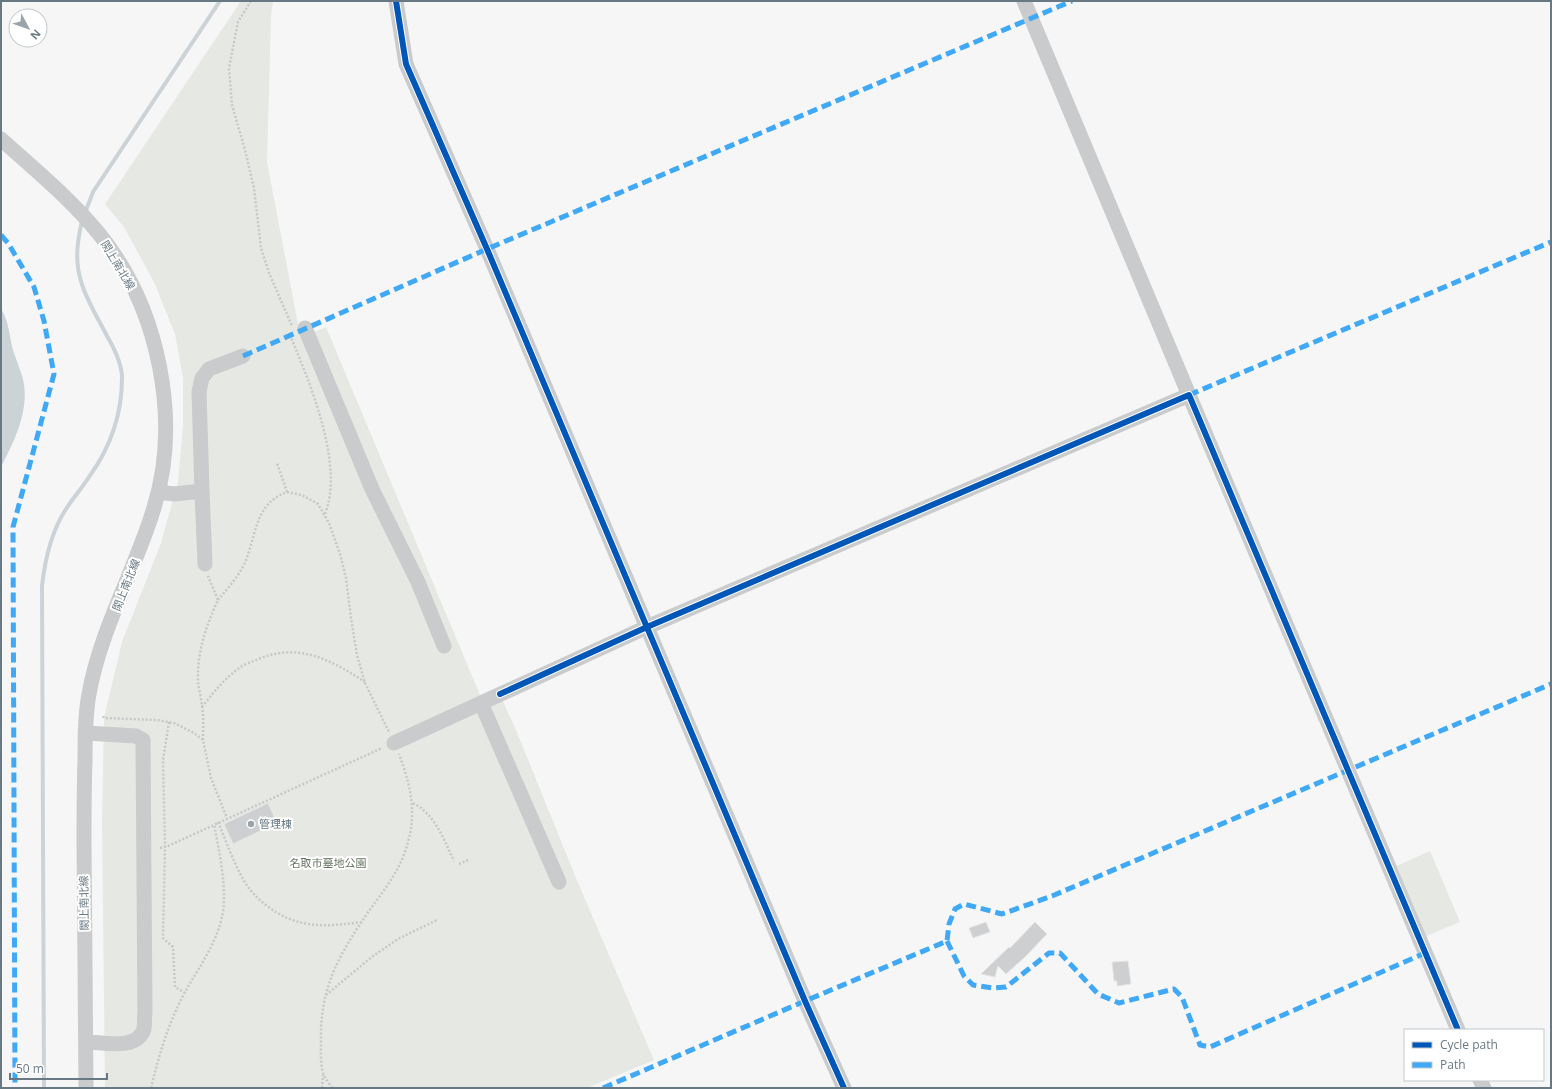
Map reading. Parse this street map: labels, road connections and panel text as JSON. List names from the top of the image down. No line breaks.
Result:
{"streets":{"street":["閖上南北線"]},"parks":["名取市墓地公園"],"places":["管理棟"],"legend":["Cycle path","Path"],"scale_bar":"50 m","north":"bottom right"}
